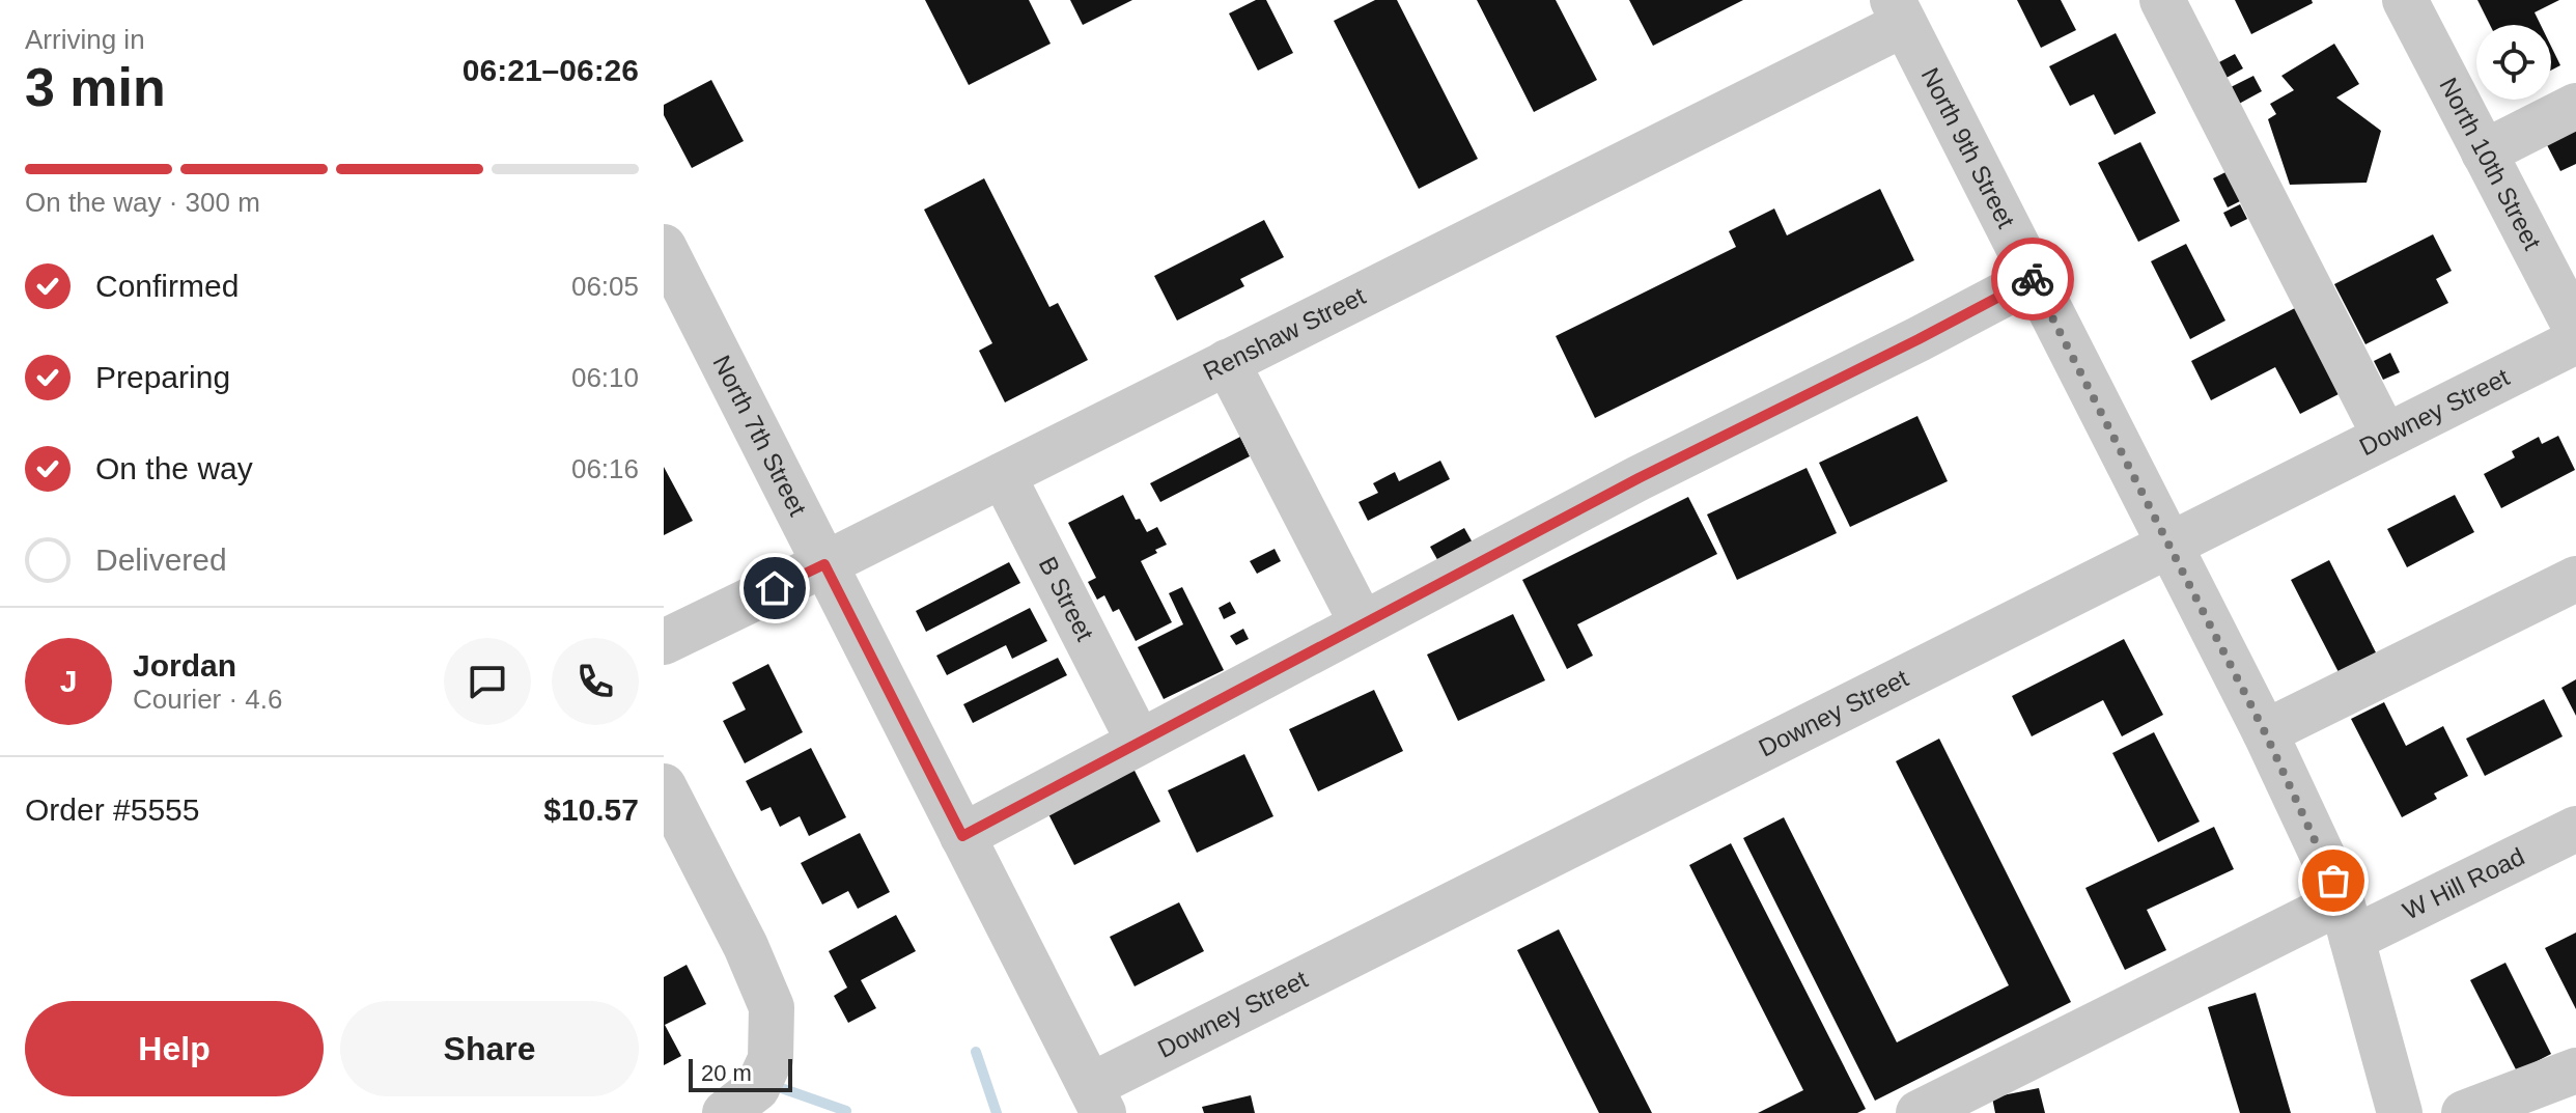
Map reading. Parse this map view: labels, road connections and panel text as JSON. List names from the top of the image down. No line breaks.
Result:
{"streets":{"street":["North 9th Street","North 10th Street","Renshaw Street","Downey Street","North 7th Street","B Street","W Hill Road"]},"crossings":[["North 9th Street","Renshaw Street"],["North 9th Street","Downey Street"],["North 9th Street","W Hill Road"],["Renshaw Street","North 7th Street"],["Renshaw Street","B Street"],["Downey Street","North 7th Street"]],"scale_bar":"20 m","page":{"heading":["3 min","Arriving in","06:21–06:26"],"panel":["Jordan","Courier · 4.6","Order #5555","$10.57"],"bar":"On the way · 300 m","list":[["Confirmed","06:05"],["Preparing","06:10"],["On the way","06:16"],"Delivered"],"round":"J","buttons":["Help","Share"],"scale":"20 m"}}
